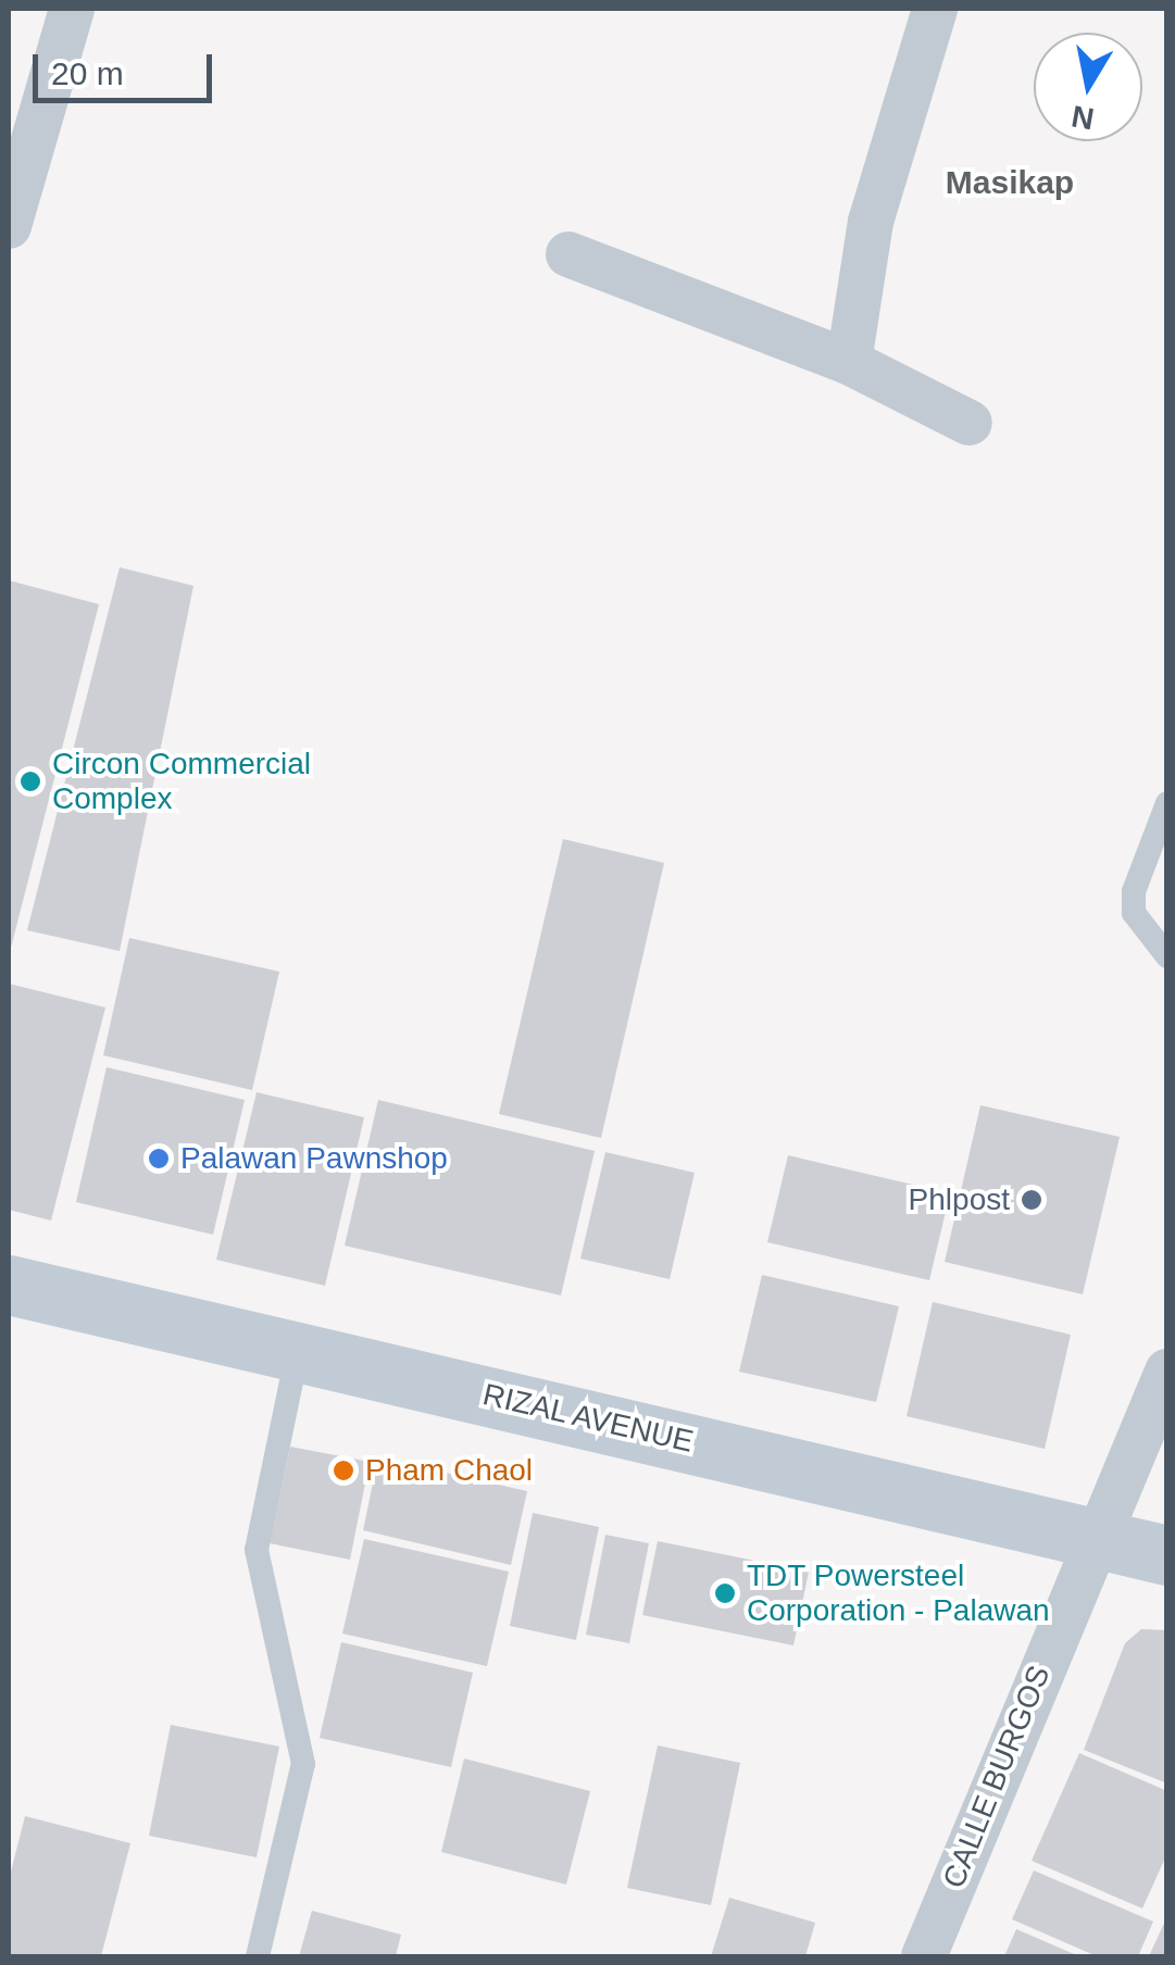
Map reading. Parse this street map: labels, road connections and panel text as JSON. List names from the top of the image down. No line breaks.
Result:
{"streets":{"main road":["RIZAL AVENUE"],"street":["CALLE BURGOS"]},"crossings":[["RIZAL AVENUE","CALLE BURGOS"]],"districts":["Masikap"],"places":["Circon Commercial Complex","Palawan Pawnshop","Phlpost","Pham Chaol","TDT Powersteel Corporation - Palawan"],"scale_bar":"20 m","north":"bottom"}
